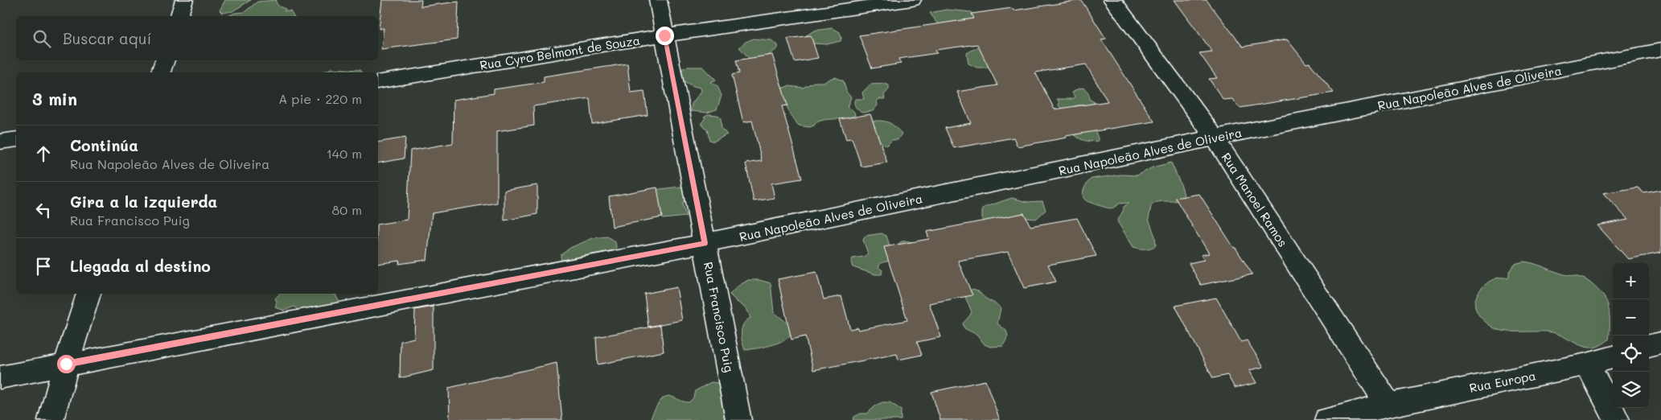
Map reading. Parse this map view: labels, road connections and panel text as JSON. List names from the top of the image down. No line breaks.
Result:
{"streets":{"street":["Rua Cyro Belmont de Souza","Rua Napoleão Alves de Oliveira","Rua Manoel Ramos","Rua Francisco Puig","Rua Europa"]},"crossings":[["Rua Cyro Belmont de Souza","Rua Francisco Puig"],["Rua Napoleão Alves de Oliveira","Rua Manoel Ramos"],["Rua Napoleão Alves de Oliveira","Rua Francisco Puig"],["Rua Manoel Ramos","Rua Europa"]],"page":{"search":"Buscar aquí","heading":["3 min","A pie · 220 m"],"list":[["Continúa","Rua Napoleão Alves de Oliveira","140 m"],["Gira a la izquierda","Rua Francisco Puig","80 m"],"Llegada al destino"],"map_buttons":["+","−"]}}
